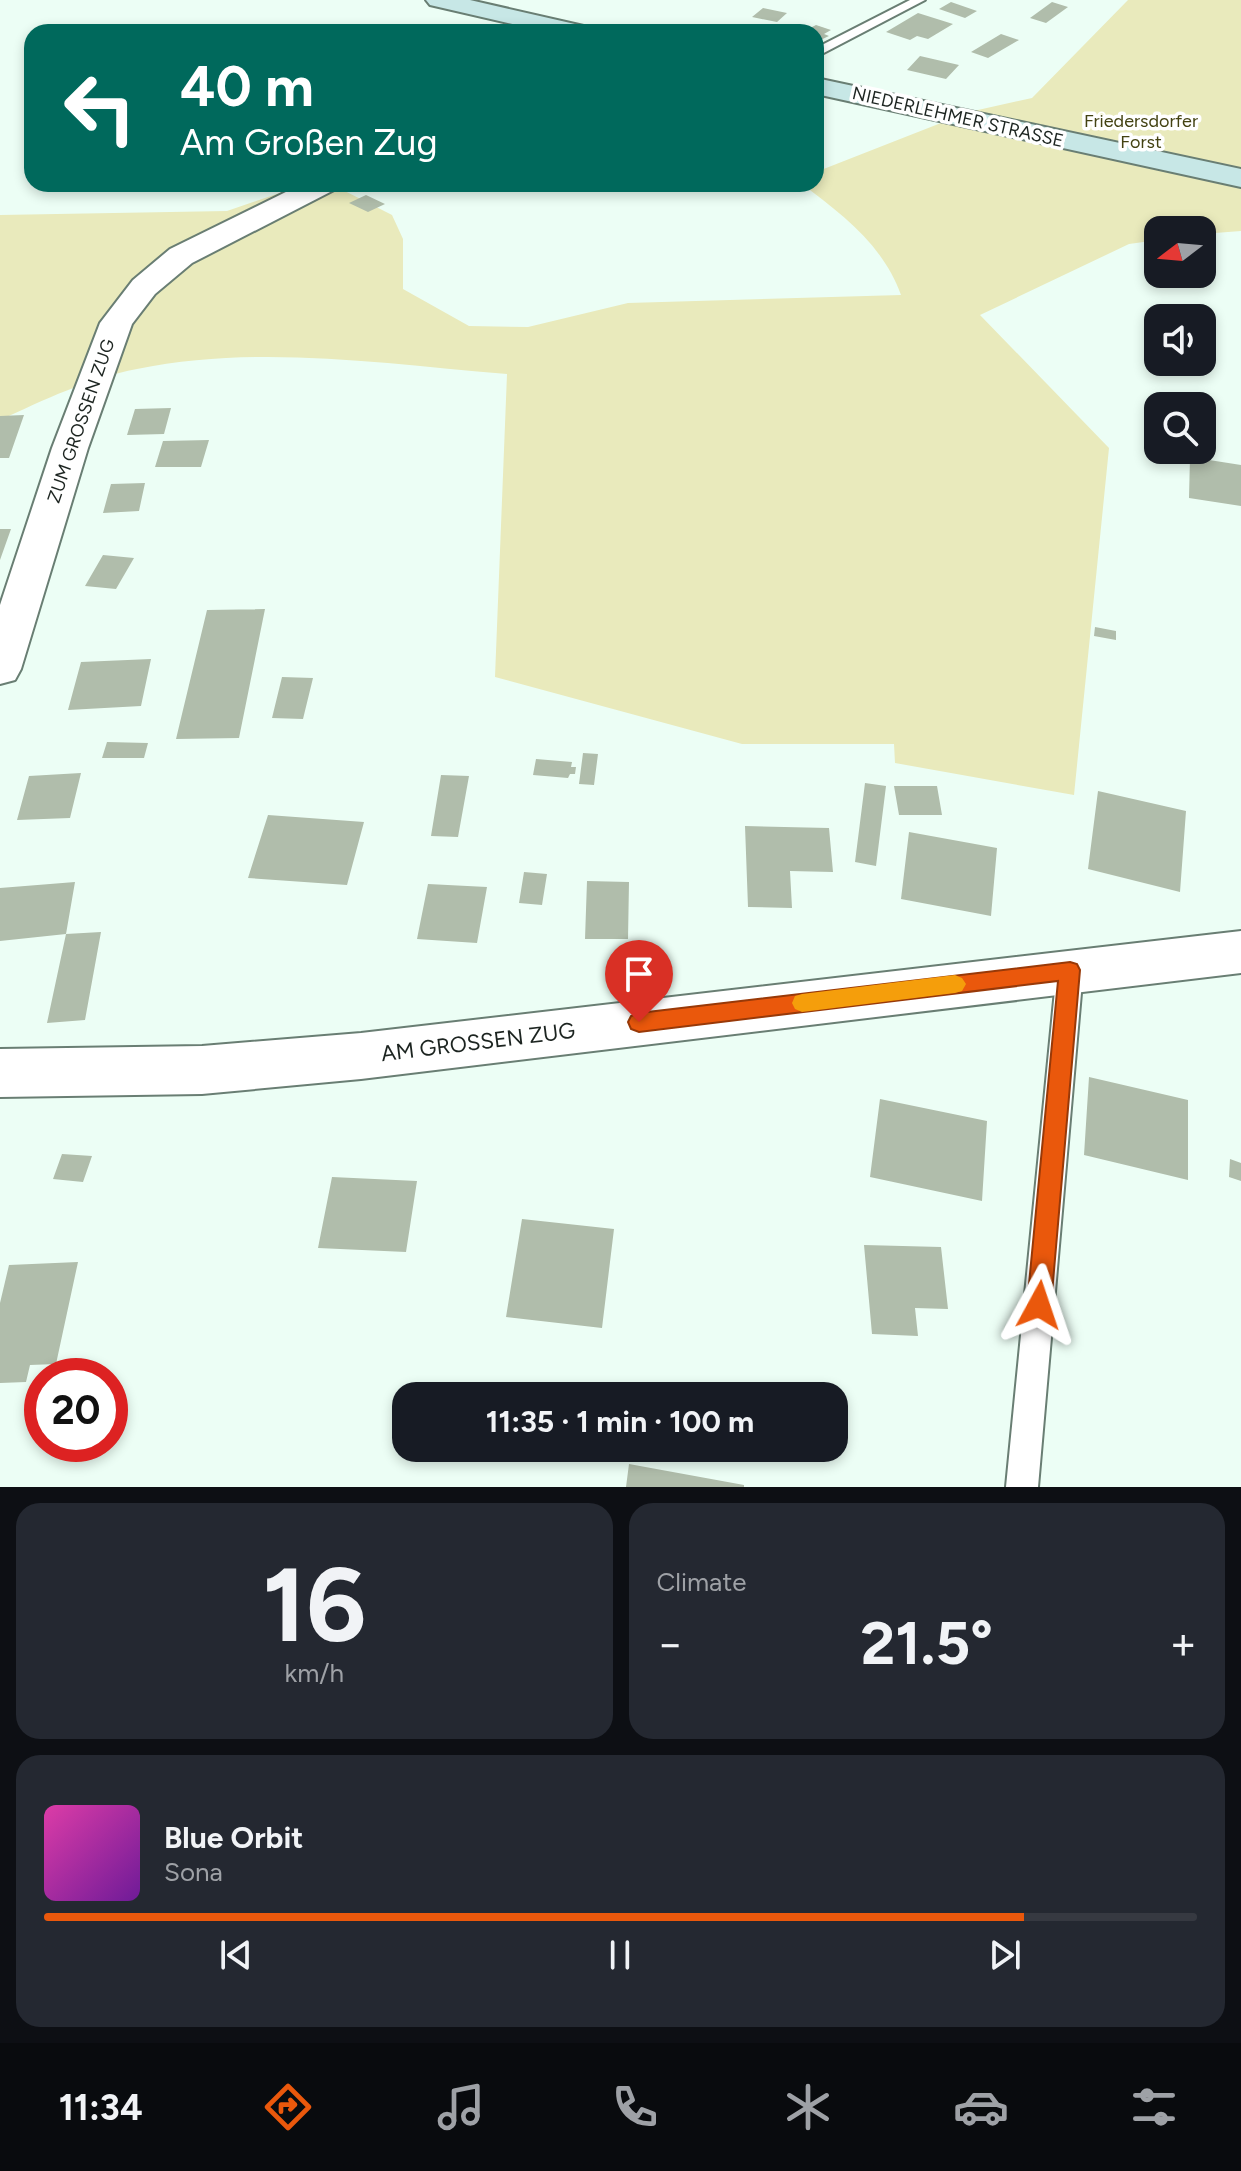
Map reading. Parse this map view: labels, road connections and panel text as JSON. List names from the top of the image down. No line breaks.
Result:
{"streets":{"main road":["NIEDERLEHMER STRASSE"],"street":["ZUM GROSSEN ZUG","AM GROSSEN ZUG"]},"parks":["Friedersdorfer Forst"],"north":"left","page":{"turn":["40 m","Am Großen Zug"],"limit":"20","trip":"11:35 · 1 min · 100 m","tile":[["16","km/h"],"Climate"],"heat":["−","21.5°","+"],"song":["Blue Orbit","Sona"],"tabs":"11:34"}}
